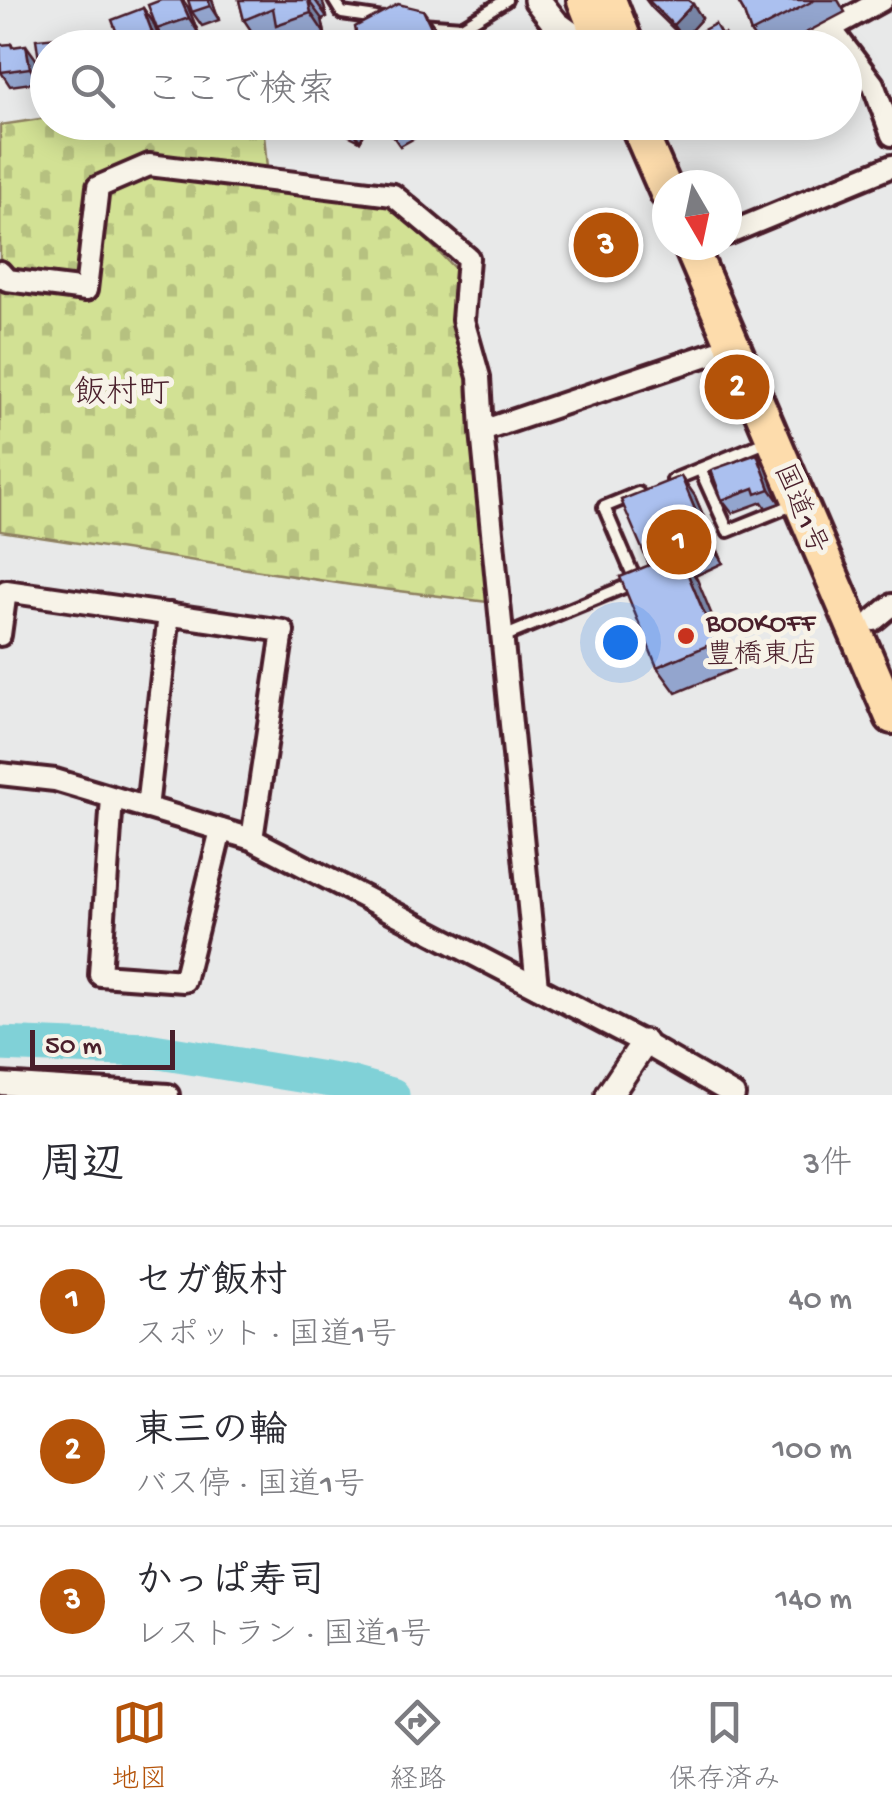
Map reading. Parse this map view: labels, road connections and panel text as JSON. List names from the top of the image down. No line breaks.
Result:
{"streets":{"highway":["国道1号"]},"districts":["飯村町"],"places":["BOOKOFF 豊橋東店"],"scale_bar":"50 m","north":"bottom","page":{"search":"ここで検索","pins":["3","2","1"],"scale":"50 m","heading":["周辺","3件"],"list":[{"mark":"1","name":"セガ飯村","note":"スポット · 国道1号","value":"40 m"},{"mark":"2","name":"東三の輪","note":"バス停 · 国道1号","value":"100 m"},{"mark":"3","name":"かっぱ寿司","note":"レストラン · 国道1号","value":"140 m"}],"nav":["地図","経路","保存済み"]}}
